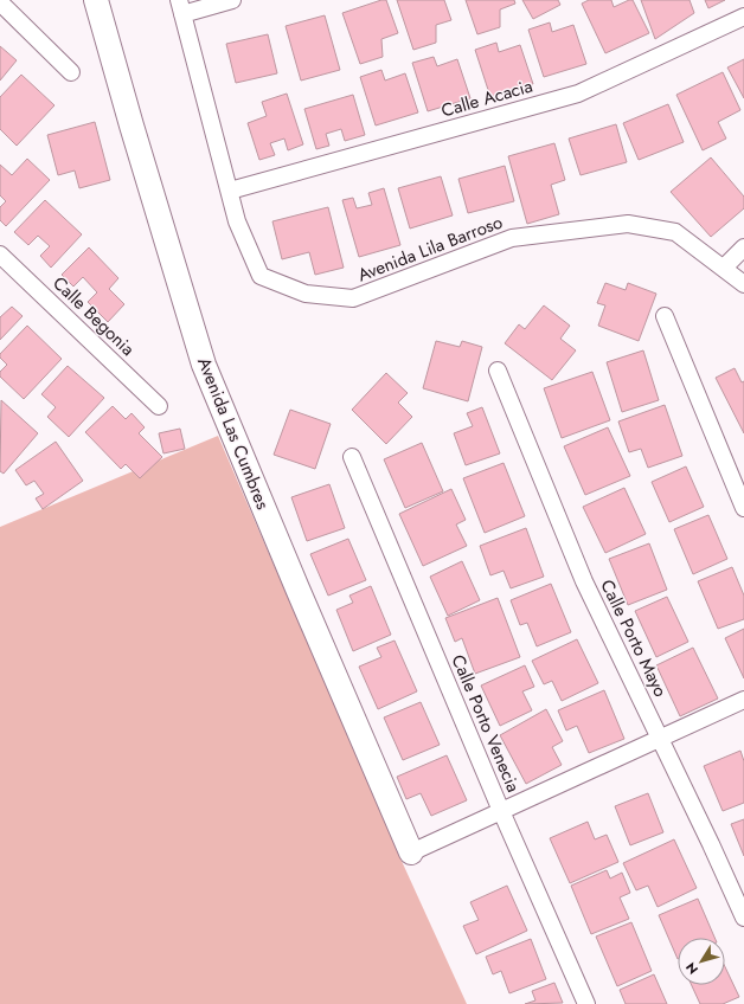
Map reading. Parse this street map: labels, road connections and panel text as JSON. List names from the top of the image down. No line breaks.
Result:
{"streets":{"street":["Calle Acacia","Avenida Lila Barroso","Calle Begonia","Avenida Las Cumbres","Calle Porto Mayo","Calle Porto Venecia"]},"crossings":[["Calle Acacia","Avenida Lila Barroso"]],"north":"bottom left"}
